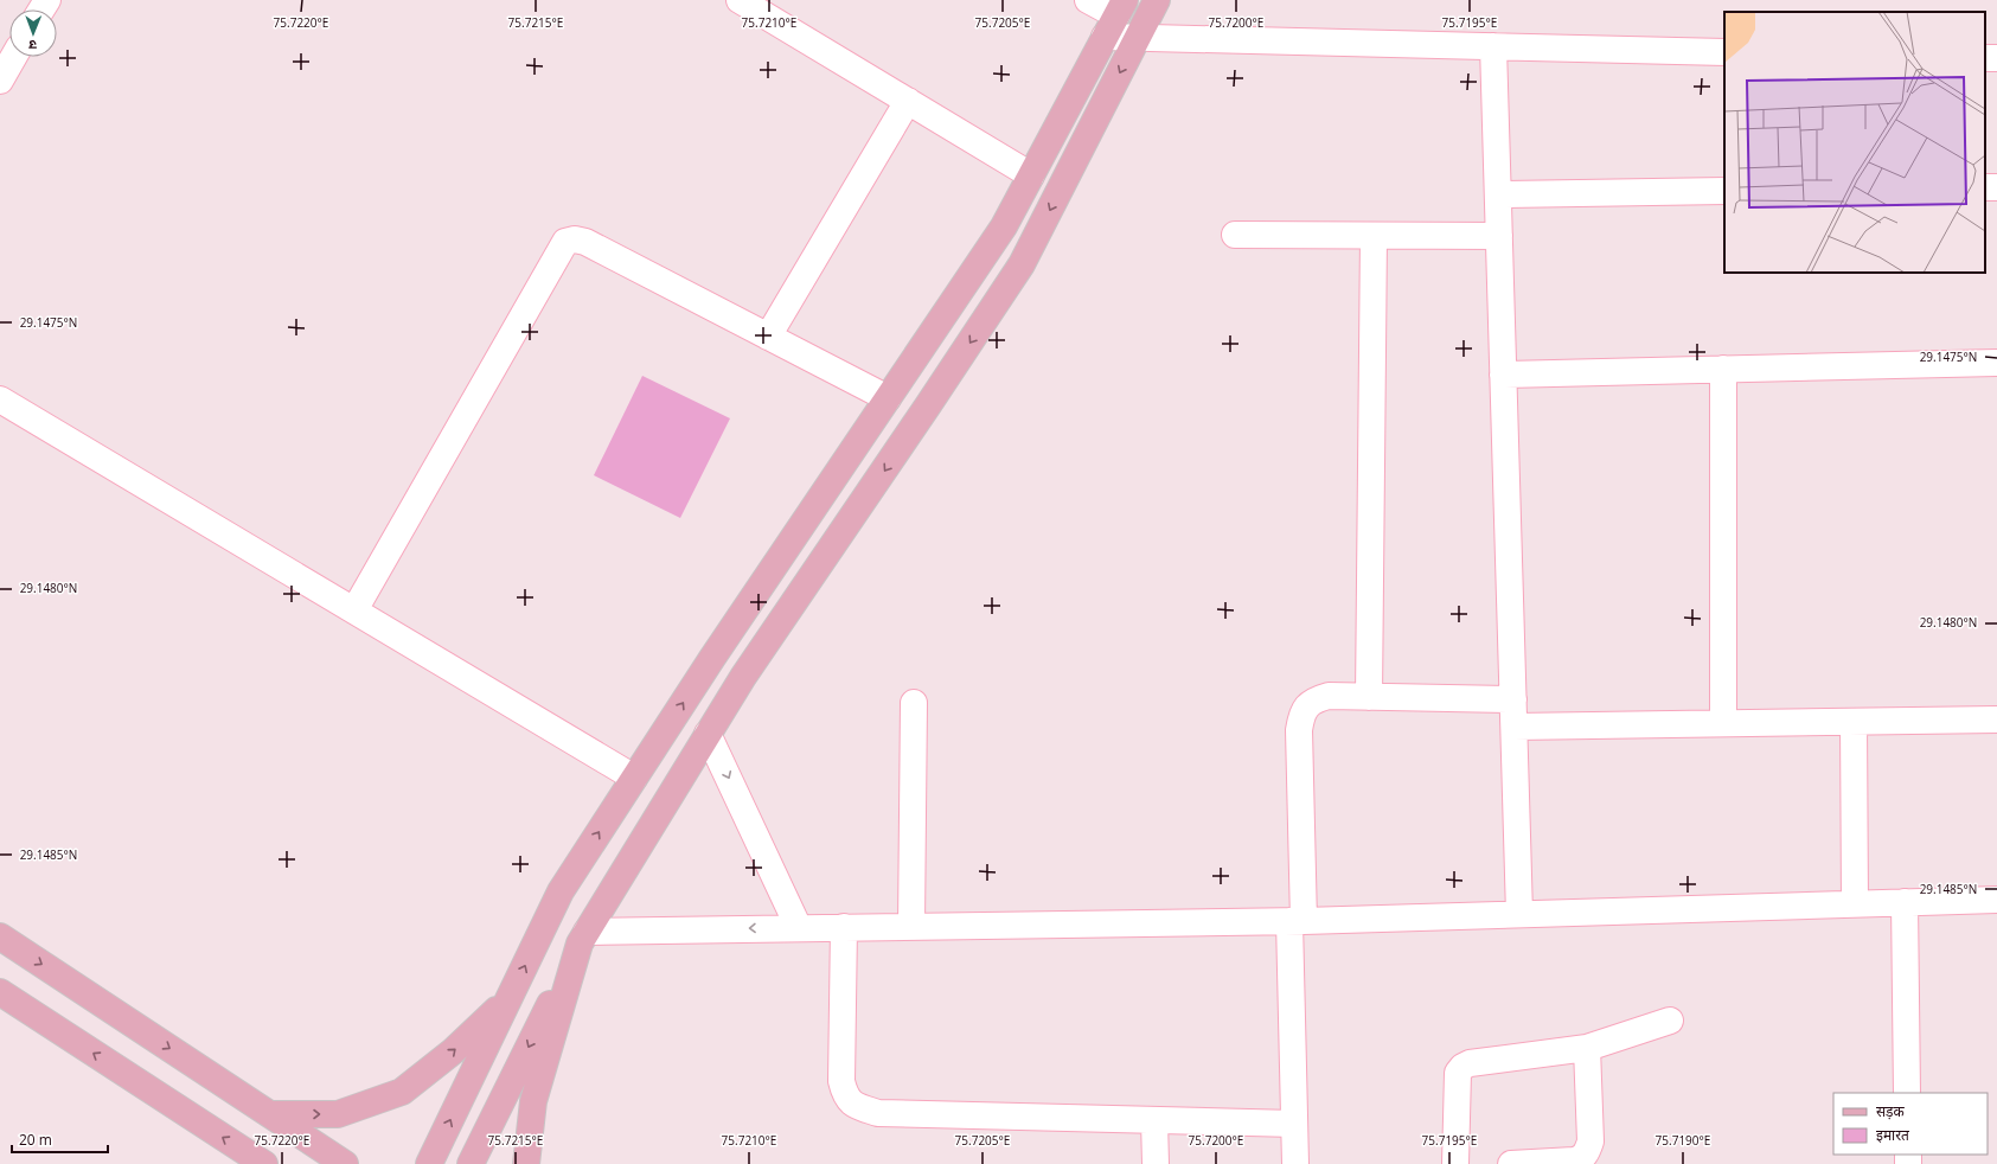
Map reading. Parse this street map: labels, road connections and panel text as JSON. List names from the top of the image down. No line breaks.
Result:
{"legend":["सड़क","इमारत"],"scale_bar":"20 m","north":"bottom","coordinates":["75.7220°E","75.7215°E","75.7210°E","75.7205°E","75.7200°E","75.7195°E","29.1475°N","29.1480°N","29.1485°N","75.7190°E"]}
